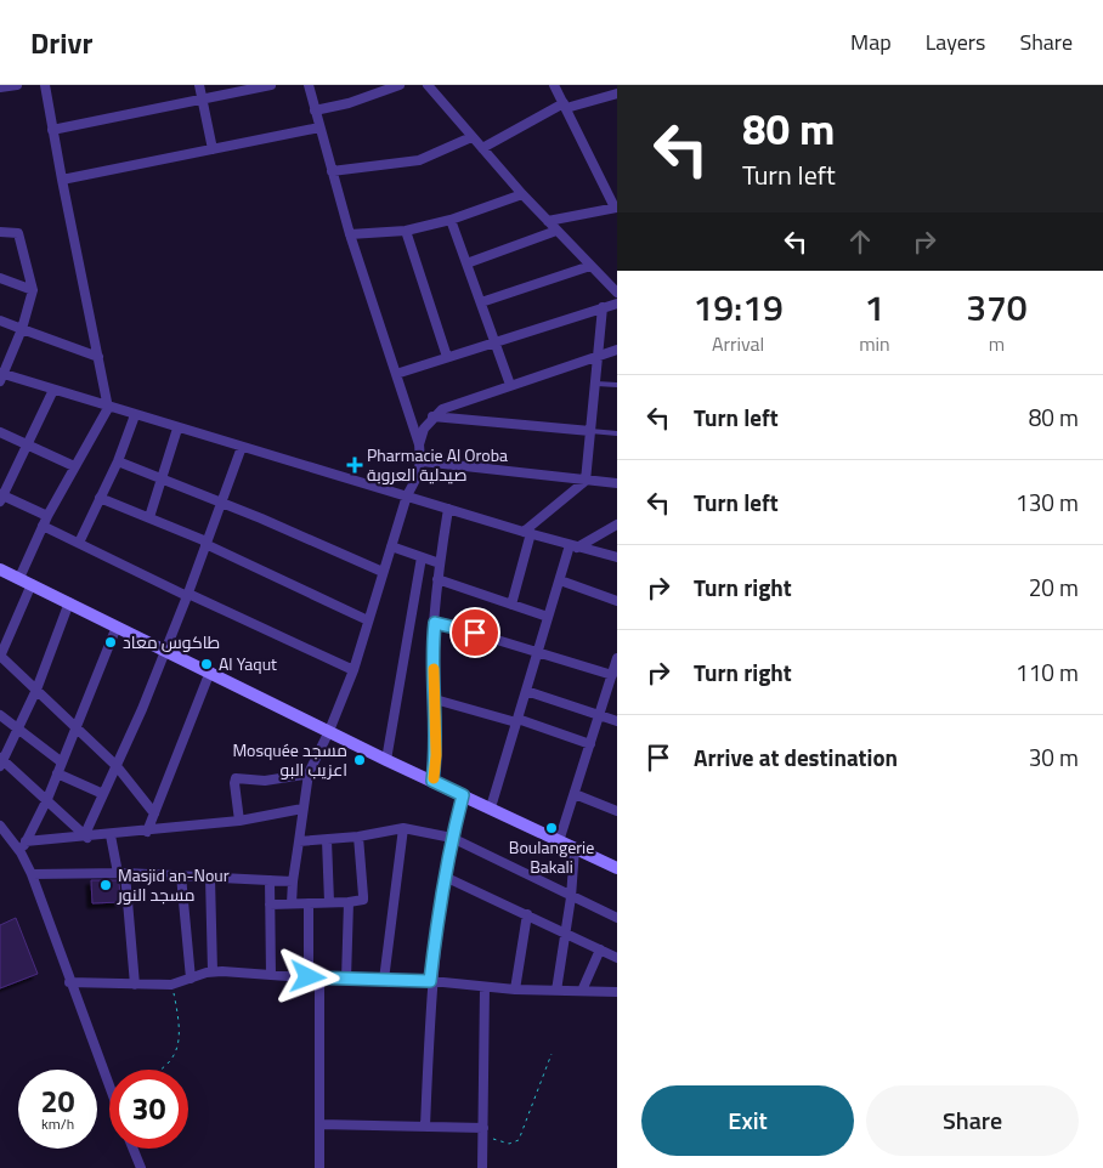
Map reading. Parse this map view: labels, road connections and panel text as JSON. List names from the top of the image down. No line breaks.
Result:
{"places":{"health":["Pharmacie Al Oroba صيدلية العروبة"],"other":["طاكوس معاد","Al Yaqut","Mosquée مسجد اعزيب البو","Boulangerie Bakali","Masjid an-Nour مسجد النور"]},"page":{"header":"Drivr","nav":["Map","Layers","Share"],"turn":["80 m","Turn left"],"eta":["19:19","Arrival","1","min","370","m"],"list":[{"name":"Turn left","value":"80 m"},{"name":"Turn left","value":"130 m"},{"name":"Turn right","value":"20 m"},{"name":"Turn right","value":"110 m"},{"name":"Arrive at destination","value":"30 m"}],"speed":"20 km/h","limit":"30","buttons":["Exit","Share"]}}
